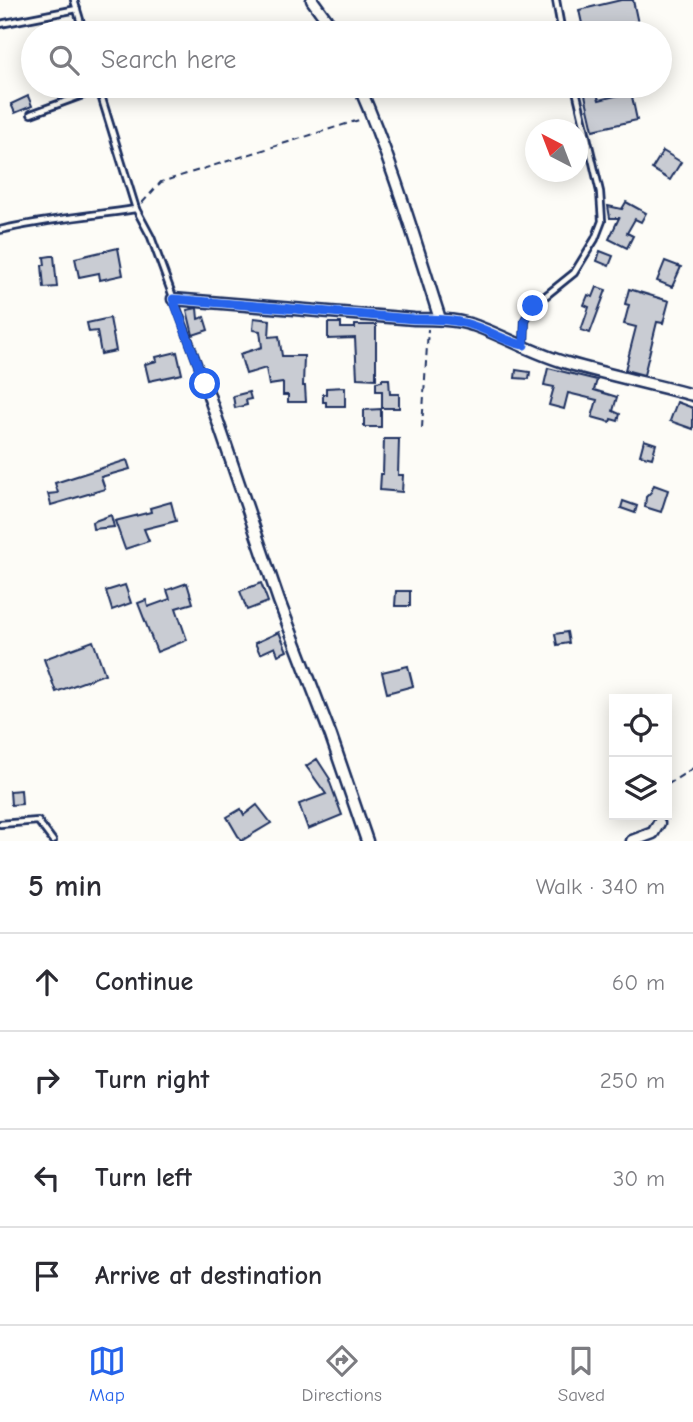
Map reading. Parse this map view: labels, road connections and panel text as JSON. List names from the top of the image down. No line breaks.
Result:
{"north":"top left","page":{"search":"Search here","heading":["5 min","Walk · 340 m"],"list":[["Continue","60 m"],["Turn right","250 m"],["Turn left","30 m"],"Arrive at destination"],"nav":["Map","Directions","Saved"]}}
